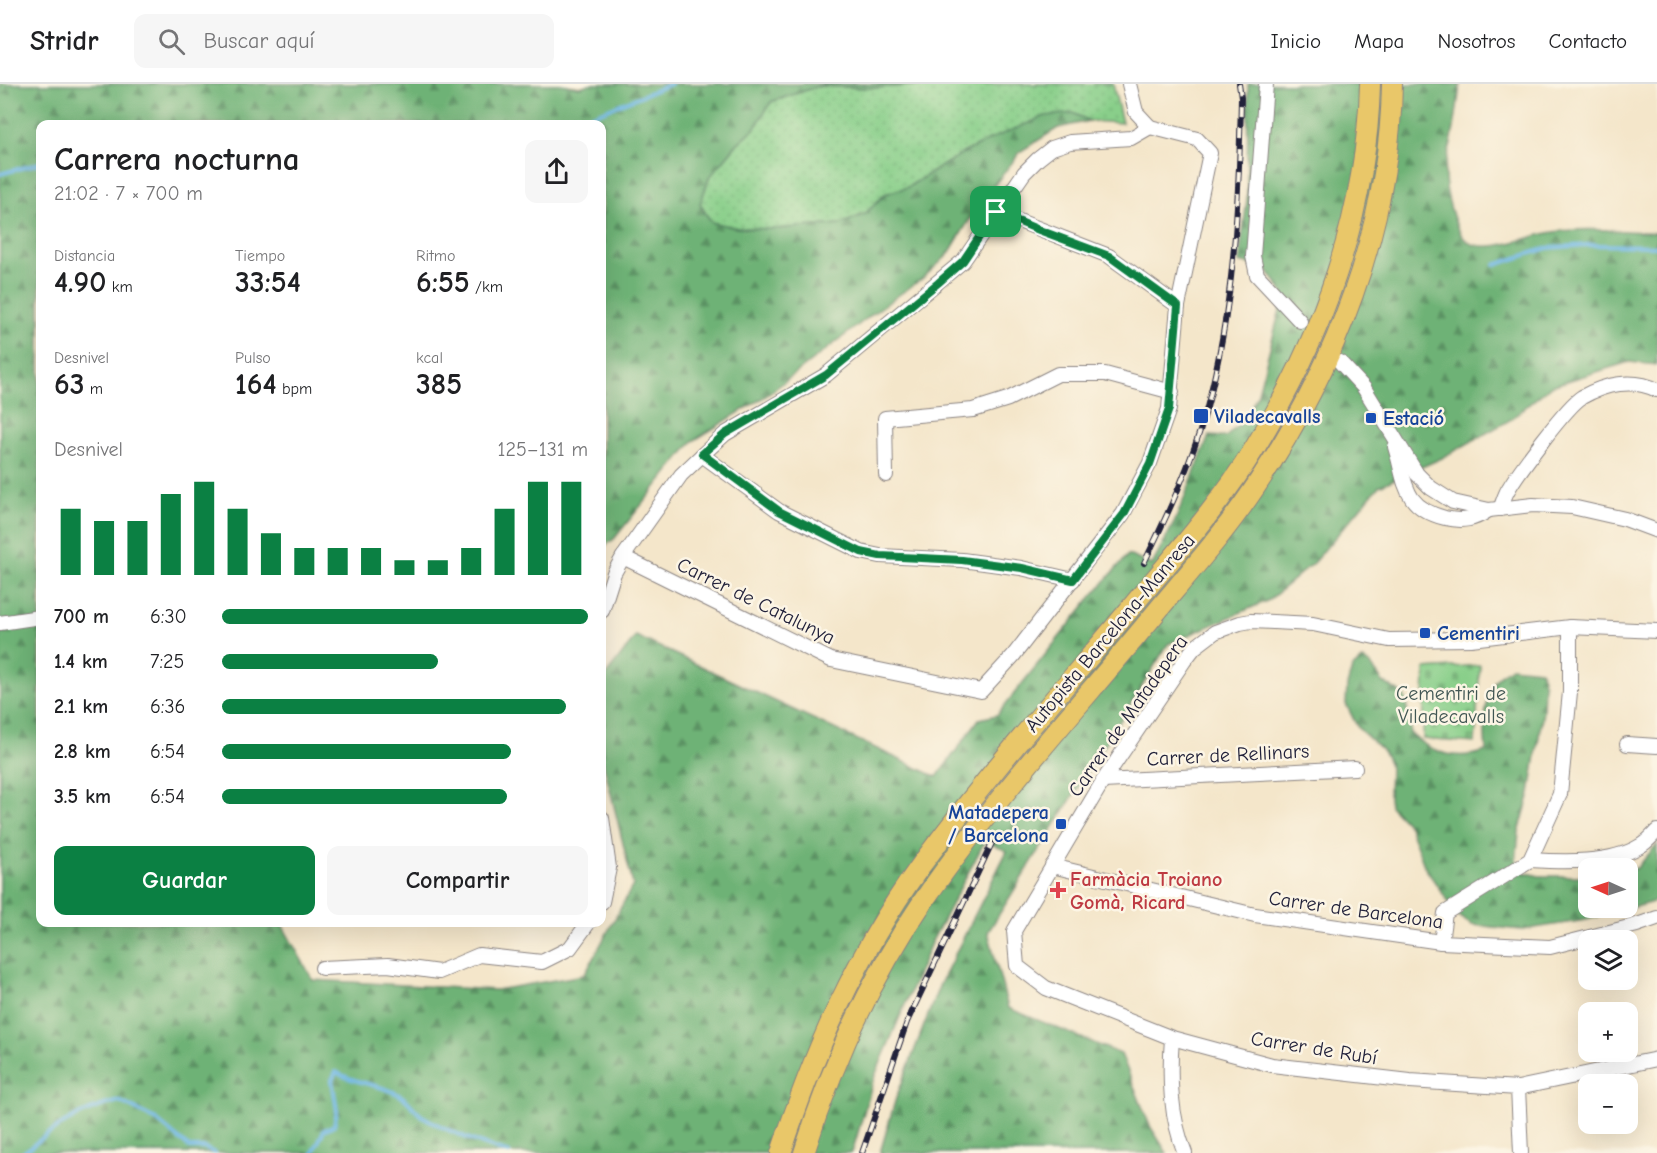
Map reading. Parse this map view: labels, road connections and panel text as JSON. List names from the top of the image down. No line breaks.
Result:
{"streets":{"highway":["Autopista Barcelona-Manresa"],"street":["Carrer de Catalunya","Carrer de Matadepera","Carrer de Rellinars","Carrer de Barcelona","Carrer de Rubí"]},"crossings":[["Carrer de Matadepera","Carrer de Rellinars"],["Carrer de Matadepera","Carrer de Barcelona"],["Carrer de Matadepera","Carrer de Rubí"]],"parks":["Cementiri de Viladecavalls"],"places":{"transit":["Viladecavalls","Estació","Cementiri","Matadepera / Barcelona"],"health":["Farmàcia Troiano Gomà, Ricard"]},"north":"left","page":{"header":"Stridr","search":"Buscar aquí","nav":["Inicio","Mapa","Nosotros","Contacto"],"heading":["Carrera nocturna","21:02 · 7 × 700 m"],"stats":[["Distancia","4.90 km"],["Tiempo","33:54"],["Ritmo","6:55 /km"],["Desnivel","63 m"],["Pulso","164 bpm"],["kcal","385"]],"chart":["Desnivel","125–131 m"],"list":[{"name":"700 m","note":"6:30"},{"name":"1.4 km","note":"7:25"},{"name":"2.1 km","note":"6:36"},{"name":"2.8 km","note":"6:54"},{"name":"3.5 km","note":"6:54"}],"buttons":["Guardar","Compartir"],"map_buttons":["+","−"]}}
